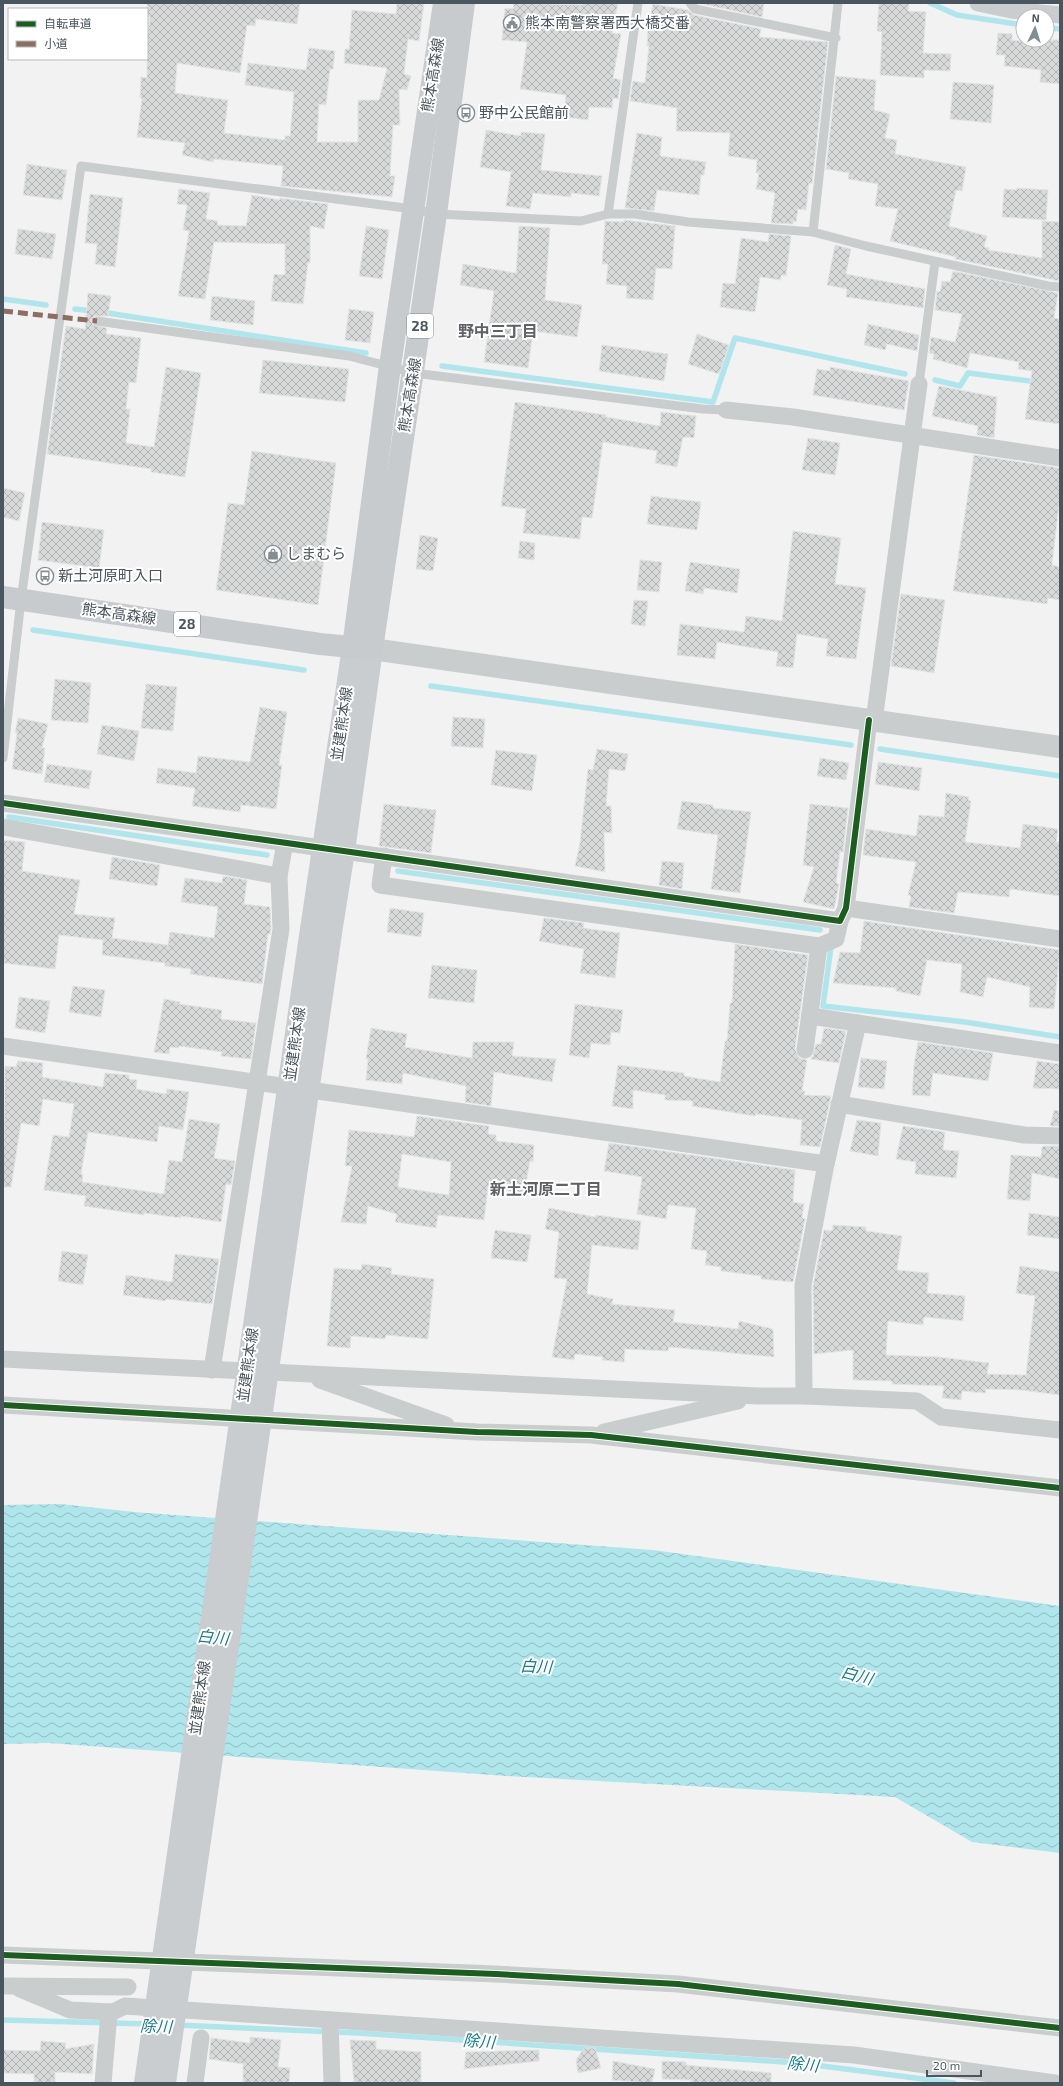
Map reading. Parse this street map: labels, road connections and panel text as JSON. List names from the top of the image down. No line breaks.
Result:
{"streets":{"main road":["熊本高森線","28","並建熊本線"]},"crossings":[["熊本高森線","並建熊本線"]],"districts":["野中三丁目","新土河原二丁目"],"water":["白川","除川"],"places":{"public building":["熊本南警察署西大橋交番"],"bus stop":["野中公民館前","新土河原町入口"],"shop":["しまむら"]},"legend":["自転車道","小道"],"scale_bar":"20 m","north":"top"}
